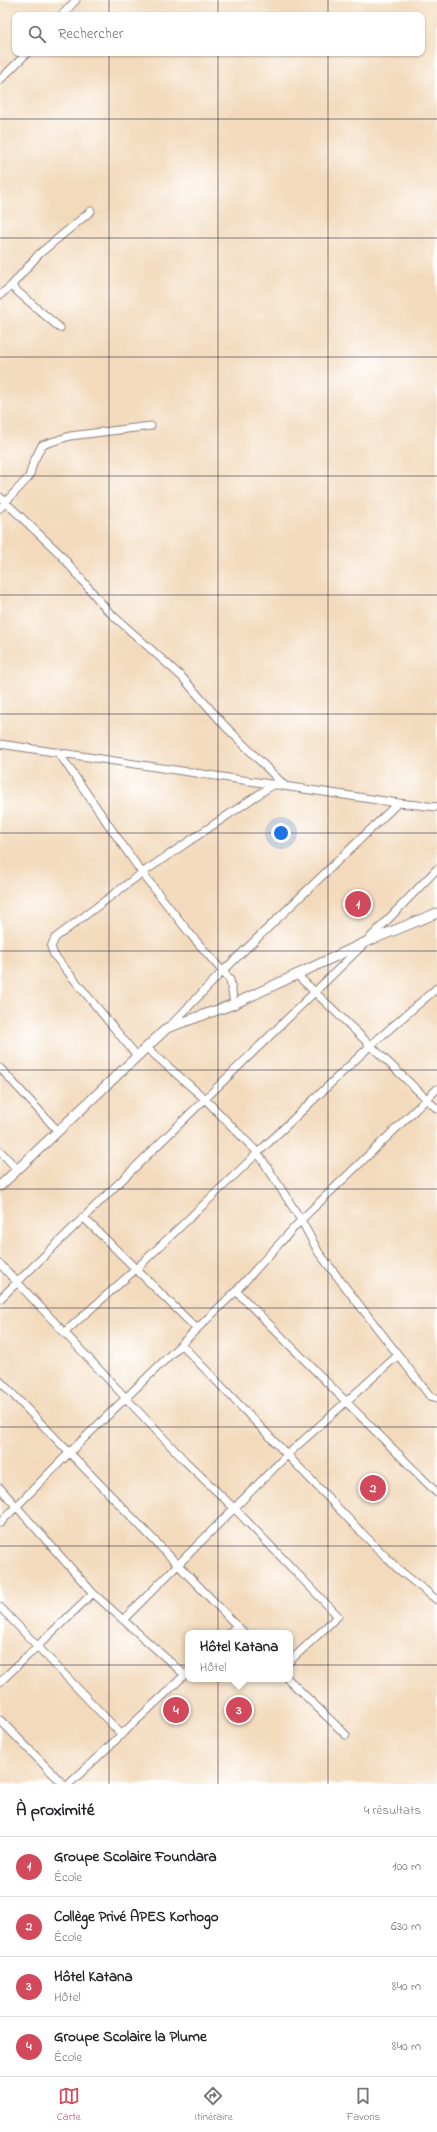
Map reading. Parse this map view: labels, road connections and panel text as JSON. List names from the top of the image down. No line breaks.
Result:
{"page":{"search":"Rechercher","pins":["1","2","3","4"],"popup":["Hôtel Katana","Hôtel"],"heading":["À proximité","4 résultats"],"list":[{"mark":"1","name":"Groupe Scolaire Foundara","note":"École","value":"100 m"},{"mark":"2","name":"Collège Privé APES Korhogo","note":"École","value":"630 m"},{"mark":"3","name":"Hôtel Katana","note":"Hôtel","value":"840 m"},{"mark":"4","name":"Groupe Scolaire la Plume","note":"École","value":"840 m"}],"nav":["Carte","Itinéraire","Favoris"]}}
